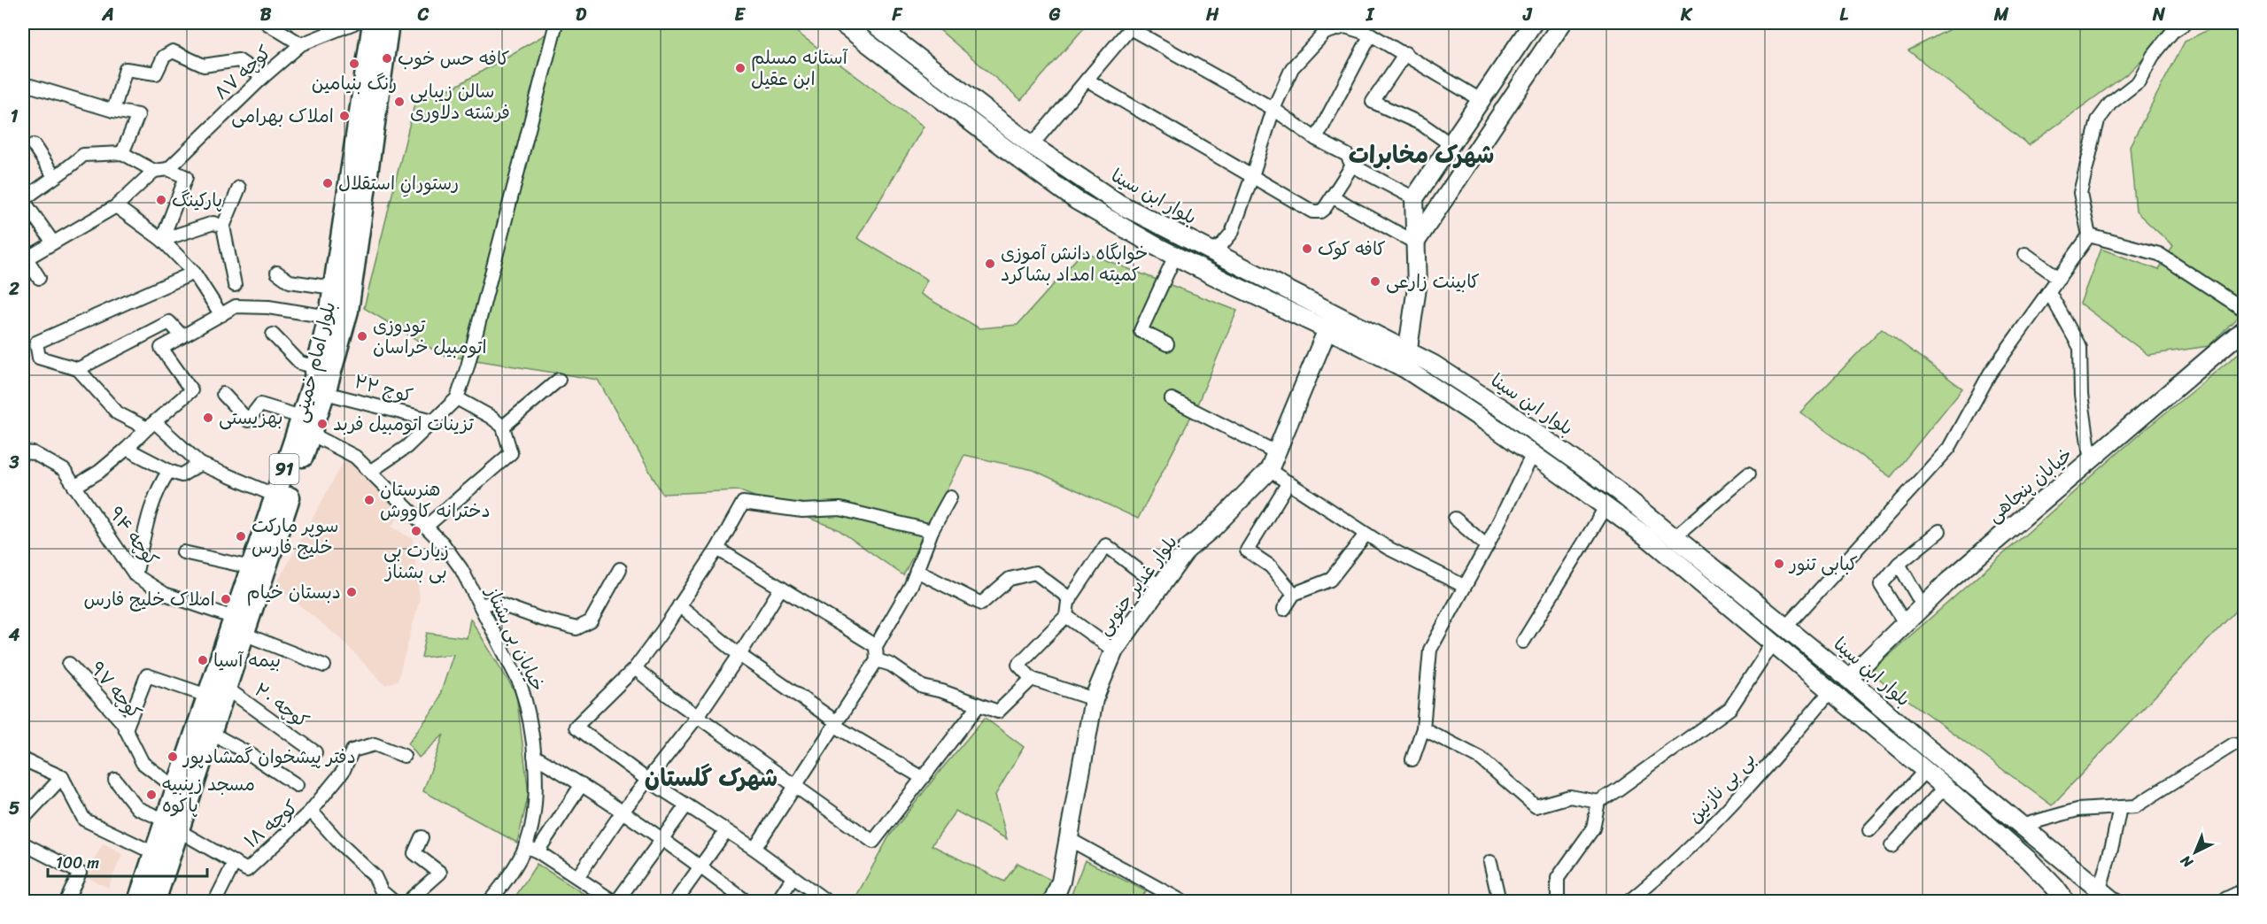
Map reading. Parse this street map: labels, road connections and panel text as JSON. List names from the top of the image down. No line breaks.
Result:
{"streets":{"main road":["بلوار ابن سینا","بلوار امام خمینی","91","خیابان پنجاهی","بلوار غدیر جنوبی"],"street":["کوچه ۸۷","کوچ ۲۲","کوچه ۹۴","خیابان بی بشناز","کوچه ۹۷","کوچه ۲۰","بی بی نازنین","کوچه ۱۸"]},"crossings":[["بلوار ابن سینا","خیابان پنجاهی"],["بلوار امام خمینی","کوچ ۲۲"],["بلوار امام خمینی","کوچه ۹۴"],["بلوار امام خمینی","خیابان بی بشناز"],["بلوار امام خمینی","کوچه ۹۷"],["بلوار امام خمینی","کوچه ۲۰"],["بلوار امام خمینی","کوچه ۱۸"]],"districts":["شهرک مخابرات","شهرک گلستان"],"places":["کافه حس خوب","رنگ بنیامین","آستانه مسلم ابن عقیل","سالن زیبایی فرشته دلاوری","املاک بهرامی","رستورانِ استقلال","پارکینگ","کافه کوک","خوابگاه دانش آموزی کمیته امداد بشاکرد","کابینت زارعی","تودوزی اتومبیل خراسان","بهزیستی","تزینات اتومبیل فربد","هنرستان دخترانه کاووش","زیارت بی بی بشناز","سوپر مارکت خلیج فارس","کبابی تنور","دبستان خیام","املاک خلیج فارس","بیمه آسیا","دفتر پیشخوان گمشادپور","مسجد زینبیه پاکوه"],"scale_bar":"100 m","north":"bottom left","grid":{"columns":["A","B","C","D","E","F","G","H","I","J","K","L","M","N"],"rows":["1","2","3","4","5"]}}
